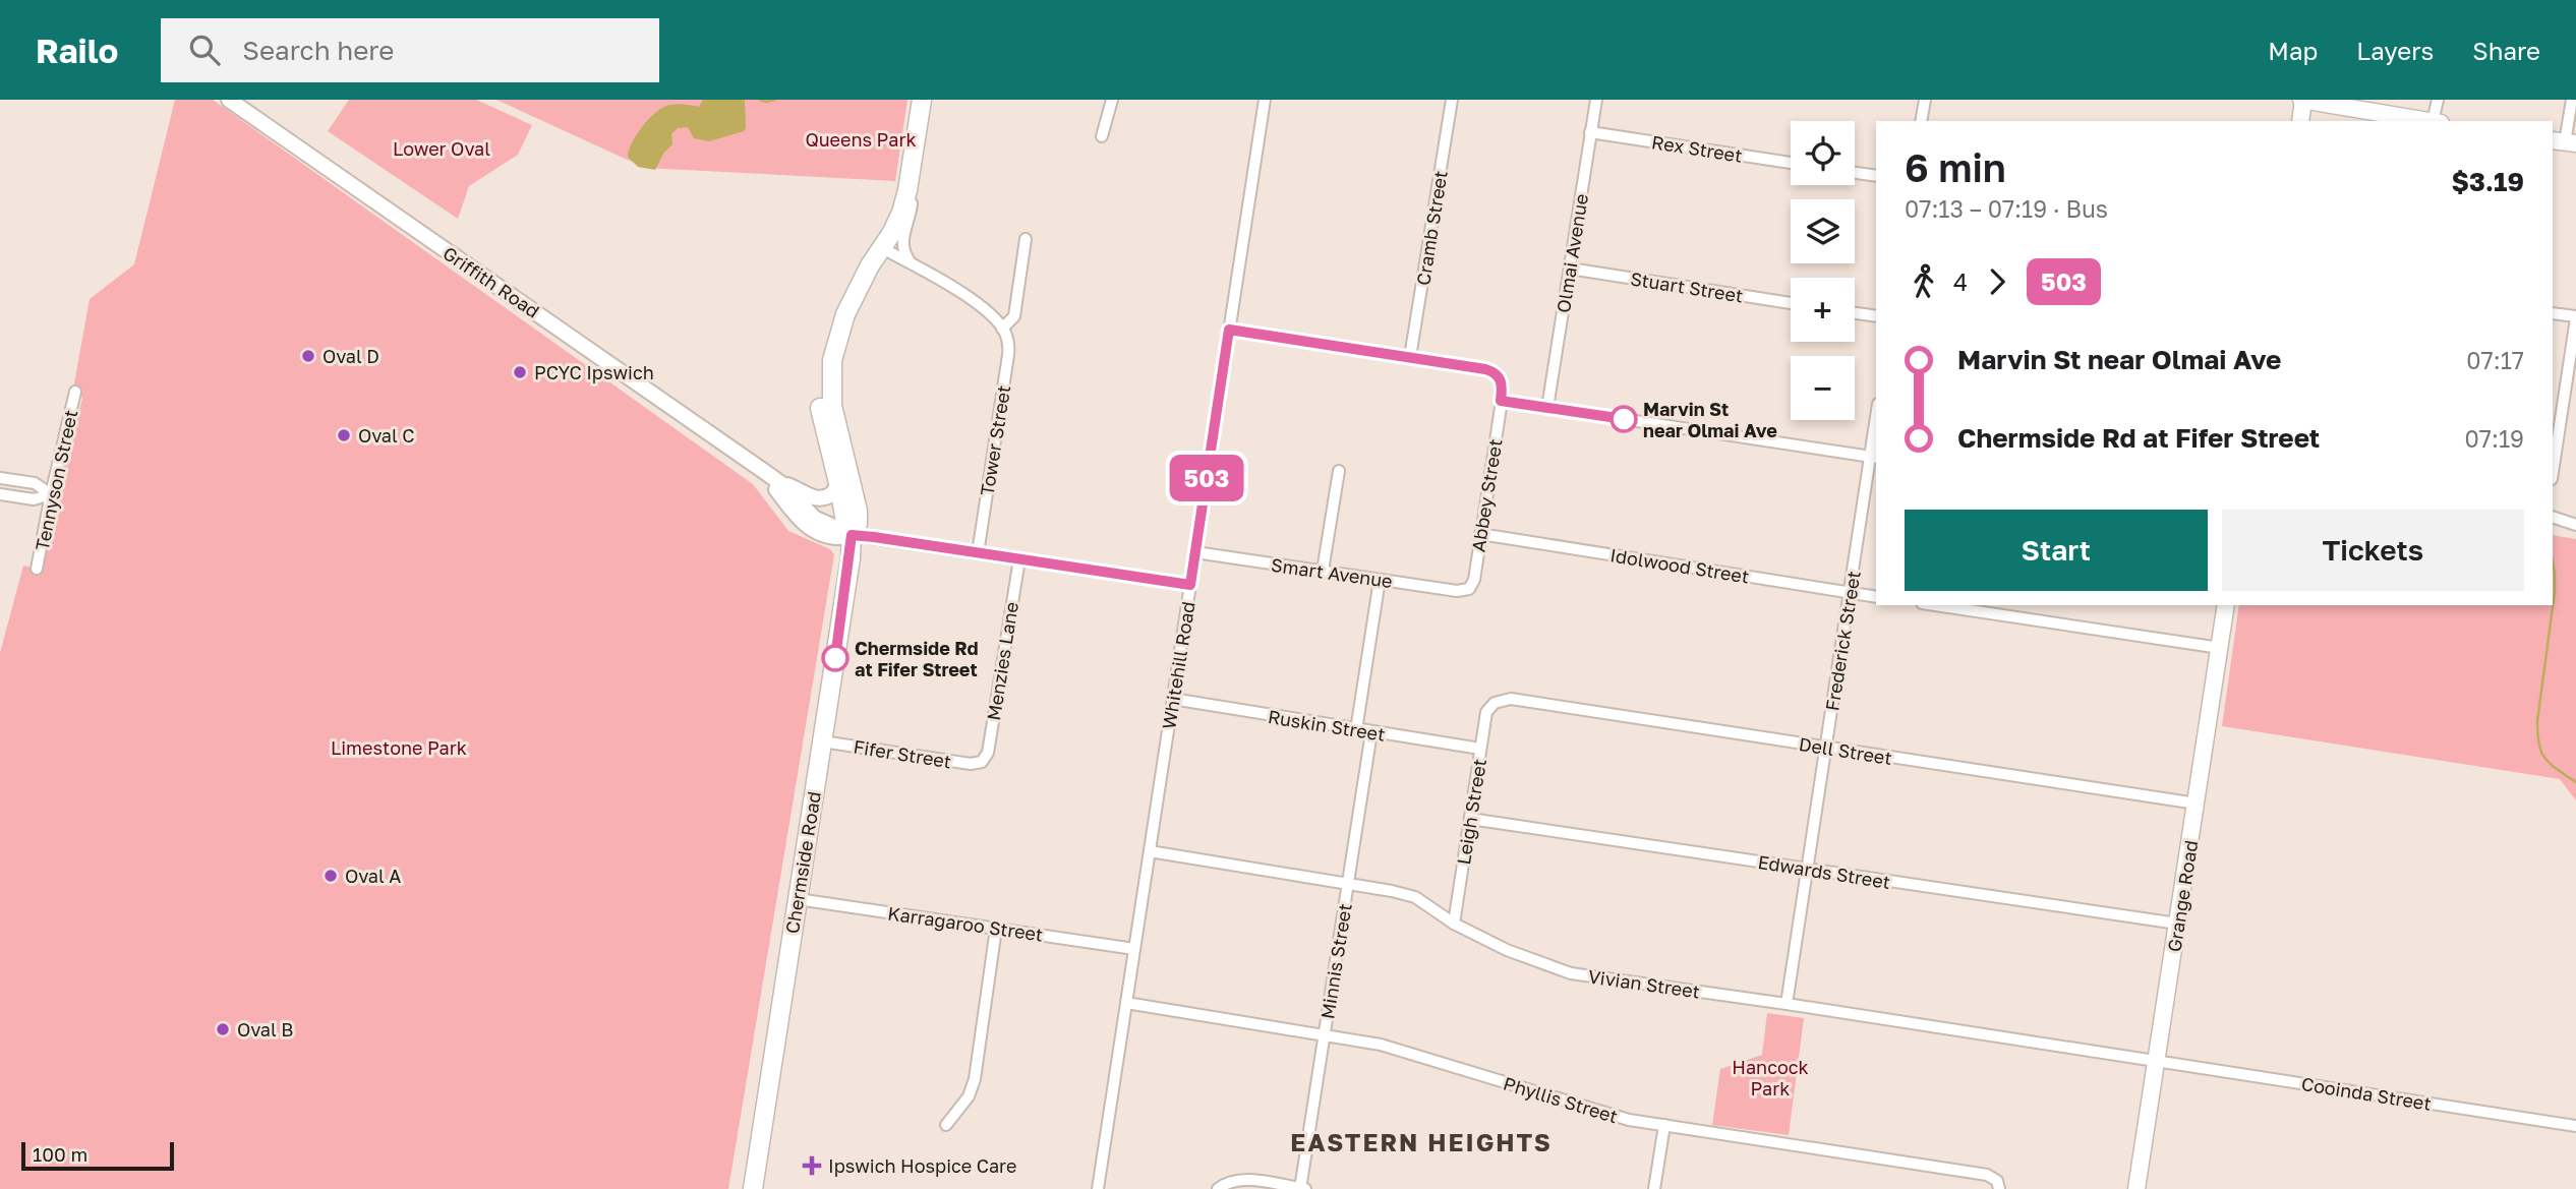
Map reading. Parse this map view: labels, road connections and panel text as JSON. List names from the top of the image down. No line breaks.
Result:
{"streets":{"main road":["Chermside Road","Grange Road"],"street":["Rex Street","Cramb Street","Olmai Avenue","Griffith Road","Stuart Street","Tower Street","Tennyson Street","Abbey Street","Idolwood Street","Smart Avenue","Frederick Street","Menzies Lane","Whitehill Road","Ruskin Street","Dell Street","Fifer Street","Leigh Street","Edwards Street","Karragaroo Street","Minnis Street","Vivian Street","Cooinda Street","Phyllis Street"]},"crossings":[["Rex Street","Olmai Avenue"],["Olmai Avenue","Stuart Street"],["Griffith Road","Tower Street"],["Griffith Road","Menzies Lane"],["Griffith Road","Whitehill Road"],["Griffith Road","Chermside Road"],["Abbey Street","Idolwood Street"],["Abbey Street","Smart Avenue"],["Idolwood Street","Frederick Street"],["Smart Avenue","Whitehill Road"],["Frederick Street","Dell Street"],["Frederick Street","Edwards Street"],["Frederick Street","Vivian Street"],["Menzies Lane","Fifer Street"],["Whitehill Road","Ruskin Street"],["Whitehill Road","Karragaroo Street"],["Whitehill Road","Vivian Street"],["Whitehill Road","Phyllis Street"],["Ruskin Street","Leigh Street"],["Ruskin Street","Minnis Street"],["Dell Street","Leigh Street"],["Dell Street","Grange Road"],["Fifer Street","Chermside Road"],["Leigh Street","Edwards Street"],["Leigh Street","Vivian Street"],["Chermside Road","Karragaroo Street"],["Edwards Street","Grange Road"],["Grange Road","Vivian Street"],["Grange Road","Cooinda Street"],["Minnis Street","Vivian Street"],["Minnis Street","Phyllis Street"],["Vivian Street","Cooinda Street"]],"districts":["EASTERN HEIGHTS"],"parks":["Queens Park","Lower Oval","Limestone Park","Hancock Park"],"places":{"other":["Oval D","PCYC Ipswich","Marvin St near Olmai Ave","Oval C","Chermside Rd at Fifer Street","Oval A","Oval B"],"health":["Ipswich Hospice Care"]},"lines":["bus line 503"],"scale_bar":"100 m","page":{"header":"Railo","search":"Search here","nav":["Map","Layers","Share"],"on_map":"503","map_buttons":["+","−"],"heading":["6 min","07:13 – 07:19 · Bus","$3.19"],"legs":["4","503"],"list":[{"name":"Marvin St near Olmai Ave","value":"07:17"},{"name":"Chermside Rd at Fifer Street","value":"07:19"}],"buttons":["Start","Tickets"],"scale":"100 m"}}
